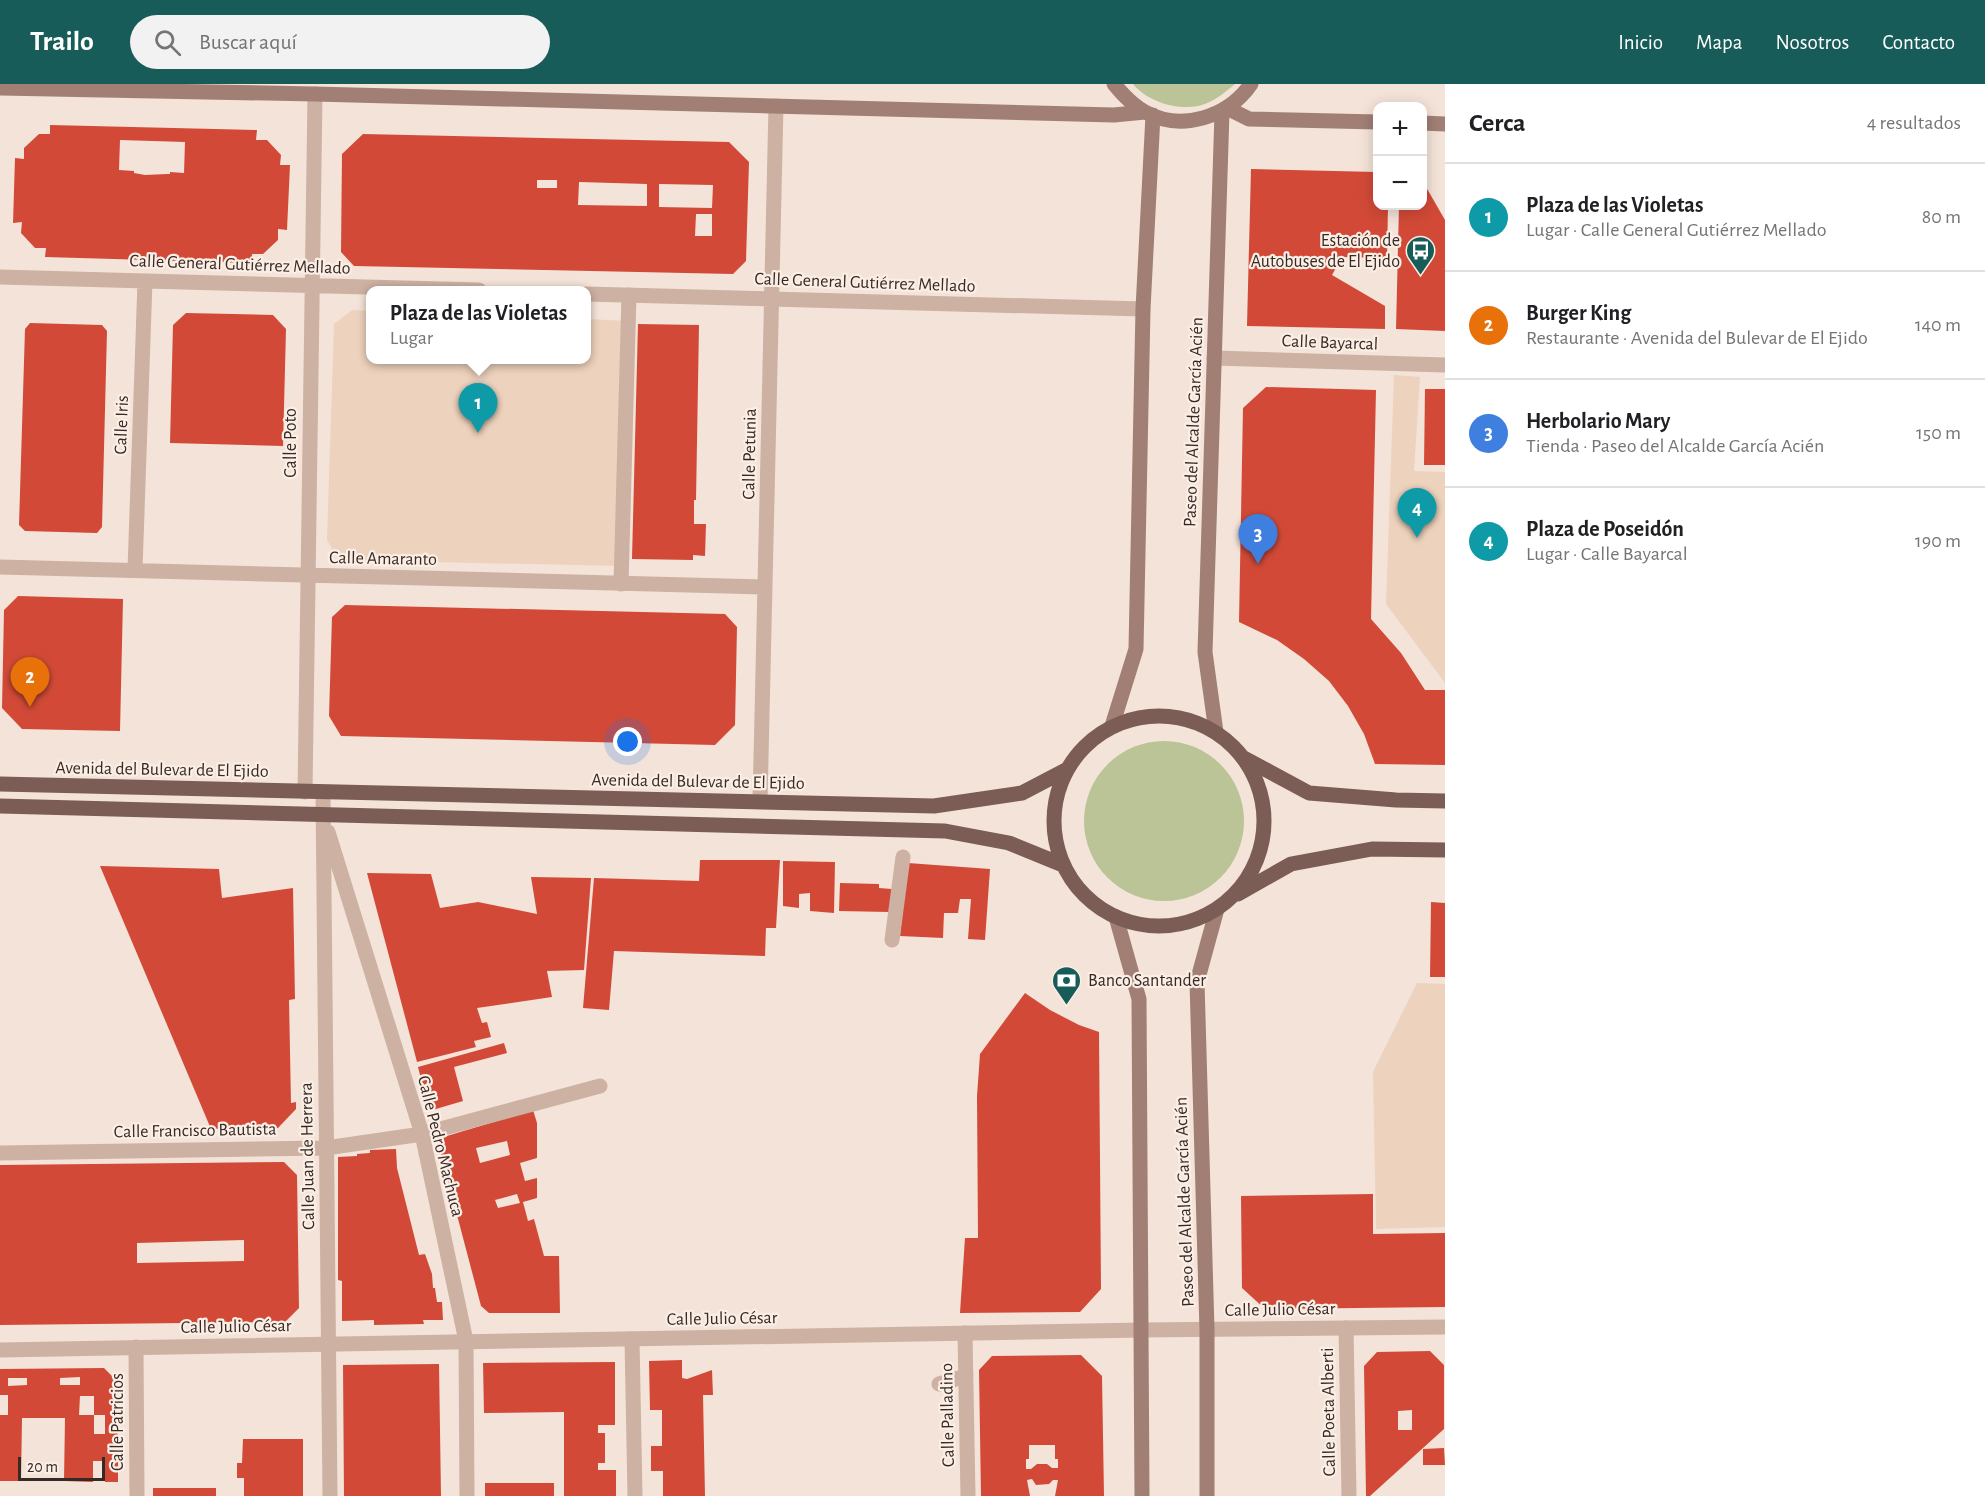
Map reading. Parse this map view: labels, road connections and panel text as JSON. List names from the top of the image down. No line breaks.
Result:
{"streets":{"main road":["Paseo del Alcalde García Acién","Avenida del Bulevar de El Ejido"],"street":["Calle General Gutiérrez Mellado","Calle Bayarcal","Calle Iris","Calle Poto","Calle Petunia","Calle Amaranto","Calle Francisco Bautista","Calle Pedro Machuca","Calle Juan de Herrera","Calle Julio César","Calle Poeta Alberti","Calle Palladino","Calle Patricios"]},"crossings":[["Calle General Gutiérrez Mellado","Calle Iris"],["Calle General Gutiérrez Mellado","Calle Poto"],["Calle General Gutiérrez Mellado","Calle Petunia"],["Calle Bayarcal","Paseo del Alcalde García Acién"],["Paseo del Alcalde García Acién","Avenida del Bulevar de El Ejido"],["Paseo del Alcalde García Acién","Calle Julio César"],["Calle Iris","Calle Amaranto"],["Calle Poto","Calle Amaranto"],["Calle Poto","Avenida del Bulevar de El Ejido"],["Calle Petunia","Calle Amaranto"],["Calle Petunia","Avenida del Bulevar de El Ejido"],["Calle Francisco Bautista","Calle Pedro Machuca"],["Calle Francisco Bautista","Calle Juan de Herrera"],["Calle Pedro Machuca","Calle Juan de Herrera"],["Calle Pedro Machuca","Calle Julio César"],["Calle Juan de Herrera","Calle Julio César"],["Calle Julio César","Calle Poeta Alberti"],["Calle Julio César","Calle Palladino"],["Calle Julio César","Calle Patricios"]],"places":{"bus stop":["Estación de Autobuses de El Ejido"],"bank":["Banco Santander"]},"scale_bar":"20 m","page":{"header":"Trailo","search":"Buscar aquí","nav":["Inicio","Mapa","Nosotros","Contacto"],"heading":["Cerca","4 resultados"],"map_buttons":["+","−"],"list":[{"mark":"1","name":"Plaza de las Violetas","note":"Lugar · Calle General Gutiérrez Mellado","value":"80 m"},{"mark":"2","name":"Burger King","note":"Restaurante · Avenida del Bulevar de El Ejido","value":"140 m"},{"mark":"3","name":"Herbolario Mary","note":"Tienda · Paseo del Alcalde García Acién","value":"150 m"},{"mark":"4","name":"Plaza de Poseidón","note":"Lugar · Calle Bayarcal","value":"190 m"}],"popup":["Plaza de las Violetas","Lugar"],"pins":["1","4","3","2"],"scale":"20 m"}}
